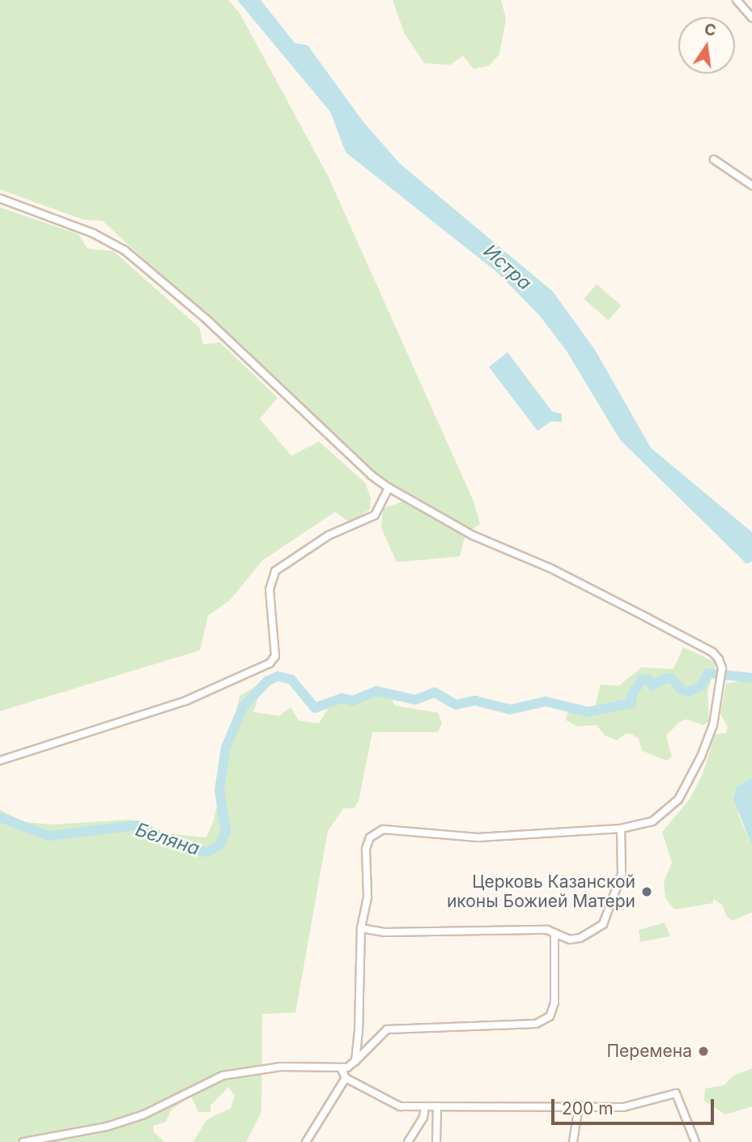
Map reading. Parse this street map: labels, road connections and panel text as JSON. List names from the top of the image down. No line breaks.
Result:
{"water":["Истра","Беляна"],"places":["Церковь Казанской иконы Божией Матери","Перемена"],"scale_bar":"200 m","north":"top"}
